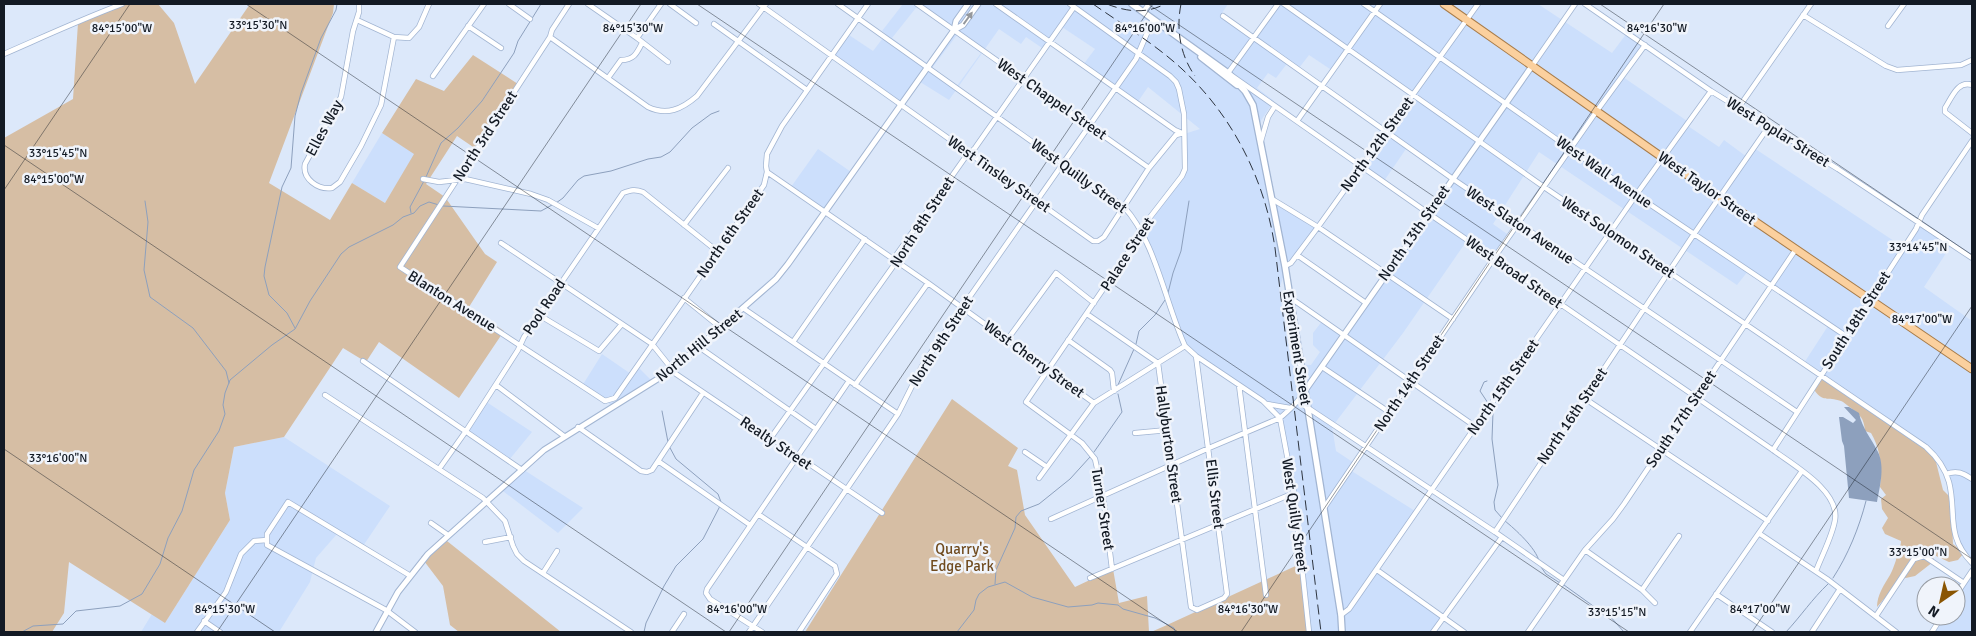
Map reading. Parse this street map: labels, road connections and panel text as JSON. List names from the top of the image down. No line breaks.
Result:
{"streets":{"main road":["West Taylor Street","West Broad Street","Experiment Street"],"street":["West Chappel Street","Elles Way","West Poplar Street","North 3rd Street","North 12th Street","West Wall Avenue","West Tinsley Street","West Quilly Street","North 8th Street","West Slaton Avenue","North 6th Street","North 13th Street","West Solomon Street","Palace Street","Blanton Avenue","Pool Road","South 18th Street","North 9th Street","North Hill Street","West Cherry Street","North 14th Street","North 15th Street","North 16th Street","South 17th Street","Realty Street","Hallyburton Street","Ellis Street","Turner Street"]},"crossings":[["West Chappel Street","North 8th Street"],["West Chappel Street","North 9th Street"],["West Chappel Street","North Hill Street"],["West Poplar Street","South 18th Street"],["West Poplar Street","North 14th Street"],["West Poplar Street","North 15th Street"],["West Poplar Street","North 16th Street"],["North 3rd Street","Blanton Avenue"],["North 12th Street","West Wall Avenue"],["North 12th Street","West Taylor Street"],["North 12th Street","West Slaton Avenue"],["North 12th Street","West Solomon Street"],["North 12th Street","West Broad Street"],["North 12th Street","Experiment Street"],["West Wall Avenue","North 13th Street"],["West Wall Avenue","South 18th Street"],["West Wall Avenue","North 14th Street"],["West Wall Avenue","North 15th Street"],["West Wall Avenue","North 16th Street"],["West Wall Avenue","South 17th Street"],["West Tinsley Street","West Quilly Street"],["West Tinsley Street","North 8th Street"],["West Tinsley Street","North 6th Street"],["West Tinsley Street","North 9th Street"],["West Tinsley Street","North Hill Street"],["West Quilly Street","North 8th Street"],["West Quilly Street","North 6th Street"],["West Quilly Street","North 13th Street"],["West Quilly Street","Palace Street"],["West Quilly Street","North 9th Street"],["West Quilly Street","North Hill Street"],["West Quilly Street","Ellis Street"],["West Taylor Street","North 13th Street"],["West Taylor Street","South 18th Street"],["West Taylor Street","North 14th Street"],["West Taylor Street","North 15th Street"],["West Taylor Street","North 16th Street"],["West Taylor Street","South 17th Street"],["North 8th Street","Palace Street"],["North 8th Street","West Cherry Street"],["North 8th Street","Realty Street"],["West Slaton Avenue","North 13th Street"],["West Slaton Avenue","South 18th Street"],["West Slaton Avenue","North 14th Street"],["West Slaton Avenue","North 15th Street"],["West Slaton Avenue","North 16th Street"],["West Slaton Avenue","South 17th Street"],["North 6th Street","Blanton Avenue"],["North 6th Street","West Cherry Street"],["North 6th Street","Realty Street"],["North 13th Street","West Solomon Street"],["North 13th Street","West Broad Street"],["North 13th Street","Experiment Street"],["North 13th Street","Hallyburton Street"],["North 13th Street","Ellis Street"],["North 13th Street","Turner Street"],["West Solomon Street","South 18th Street"],["West Solomon Street","North 14th Street"],["West Solomon Street","North 15th Street"],["West Solomon Street","North 16th Street"],["West Solomon Street","South 17th Street"],["Palace Street","North 9th Street"],["Palace Street","West Cherry Street"],["Palace Street","Hallyburton Street"],["Palace Street","Turner Street"],["West Broad Street","South 18th Street"],["West Broad Street","North 9th Street"],["West Broad Street","Experiment Street"],["West Broad Street","North 14th Street"],["West Broad Street","North 15th Street"],["West Broad Street","North 16th Street"],["West Broad Street","South 17th Street"],["Blanton Avenue","Pool Road"],["Pool Road","Realty Street"],["North 9th Street","West Cherry Street"],["North 9th Street","Realty Street"],["North Hill Street","West Cherry Street"],["North Hill Street","Realty Street"],["Experiment Street","North 14th Street"],["Experiment Street","North 15th Street"],["West Cherry Street","Turner Street"],["Hallyburton Street","Ellis Street"]],"parks":["Quarry's Edge Park"],"north":"bottom left","coordinates":["33°15'30\"N","84°15'00\"W","84°15'30\"W","84°16'00\"W","84°16'30\"W","33°15'45\"N","33°14'45\"N","84°17'00\"W","33°16'00\"N","33°15'00\"N","33°15'15\"N"]}
